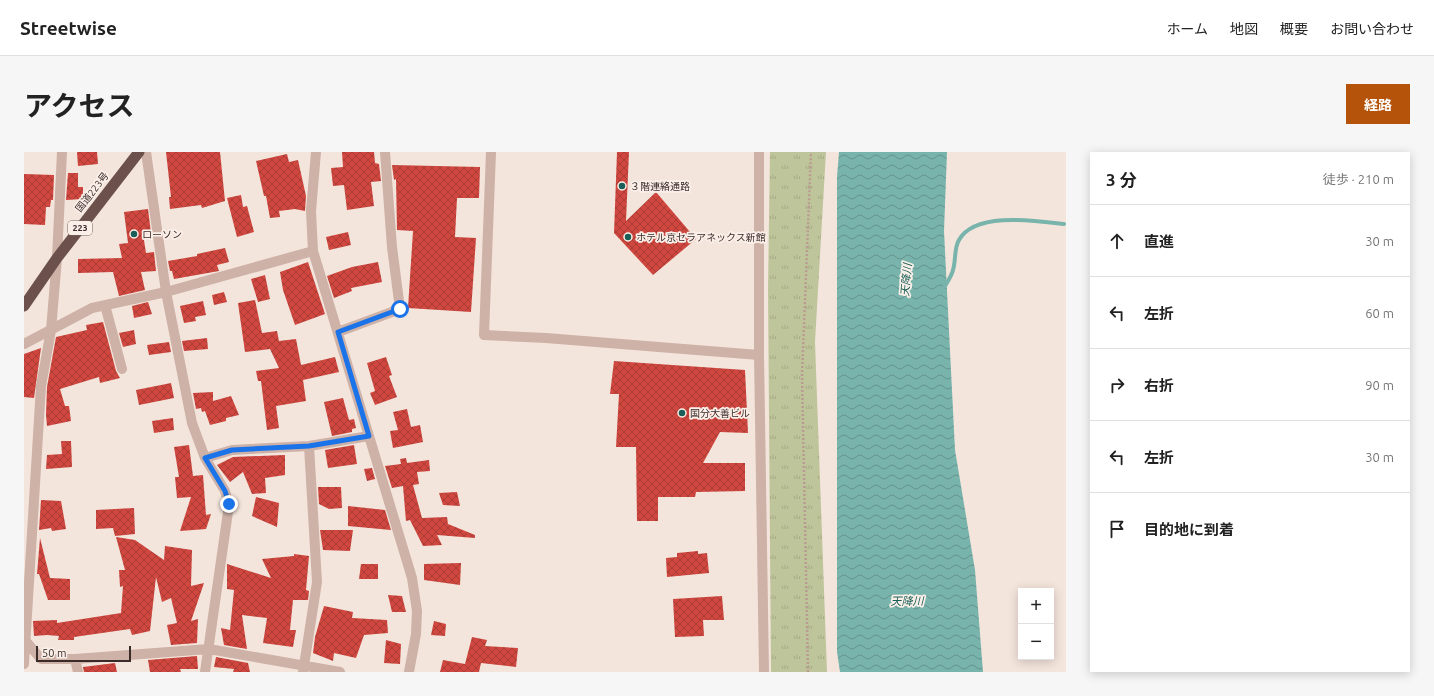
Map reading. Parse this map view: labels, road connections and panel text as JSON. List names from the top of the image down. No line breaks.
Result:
{"streets":{"highway":["国道223号","223"]},"water":["天降川"],"places":["３階連絡通路","ローソン","ホテル京セラアネックス新館","国分大善ビル"],"scale_bar":"50 m","page":{"header":"Streetwise","nav":["ホーム","地図","概要","お問い合わせ"],"title":"アクセス","buttons":"経路","heading":["3 分","徒歩 · 210 m"],"list":[["直進","30 m"],["左折","60 m"],["右折","90 m"],["左折","30 m"],"目的地に到着"],"map_buttons":["+","−"],"scale":"50 m"}}
